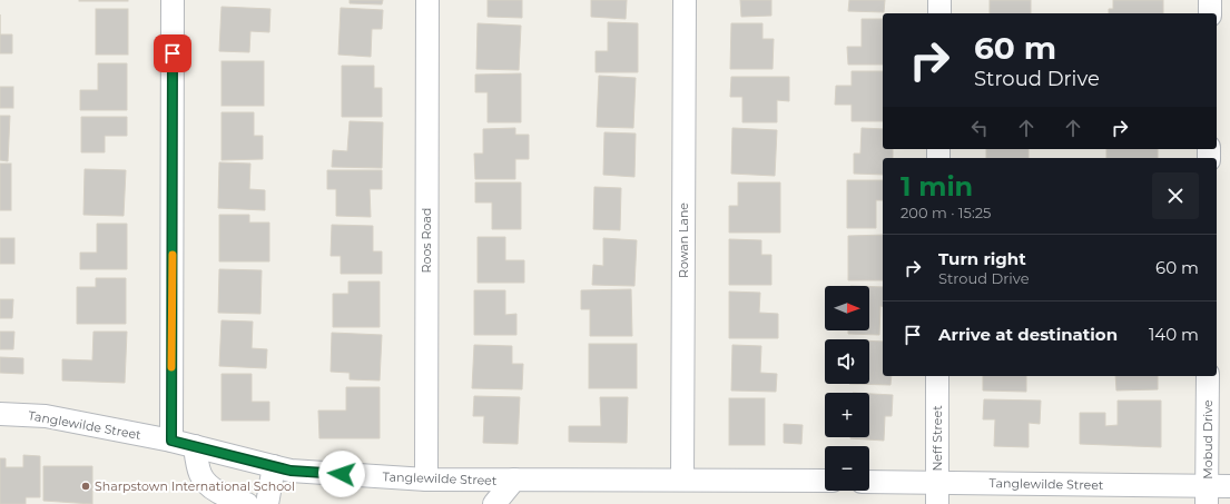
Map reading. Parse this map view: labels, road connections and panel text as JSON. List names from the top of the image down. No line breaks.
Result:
{"streets":{"street":["Roos Road","Rowan Lane","Tanglewilde Street","Neff Street","Mobud Drive"]},"crossings":[["Roos Road","Tanglewilde Street"],["Rowan Lane","Tanglewilde Street"],["Tanglewilde Street","Neff Street"],["Tanglewilde Street","Mobud Drive"]],"places":["Sharpstown International School"],"north":"right","page":{"turn":["60 m","Stroud Drive"],"heading":["1 min","200 m · 15:25"],"list":[{"name":"Turn right","note":"Stroud Drive","value":"60 m"},{"name":"Arrive at destination","value":"140 m"}],"map_buttons":["+","−"]}}
